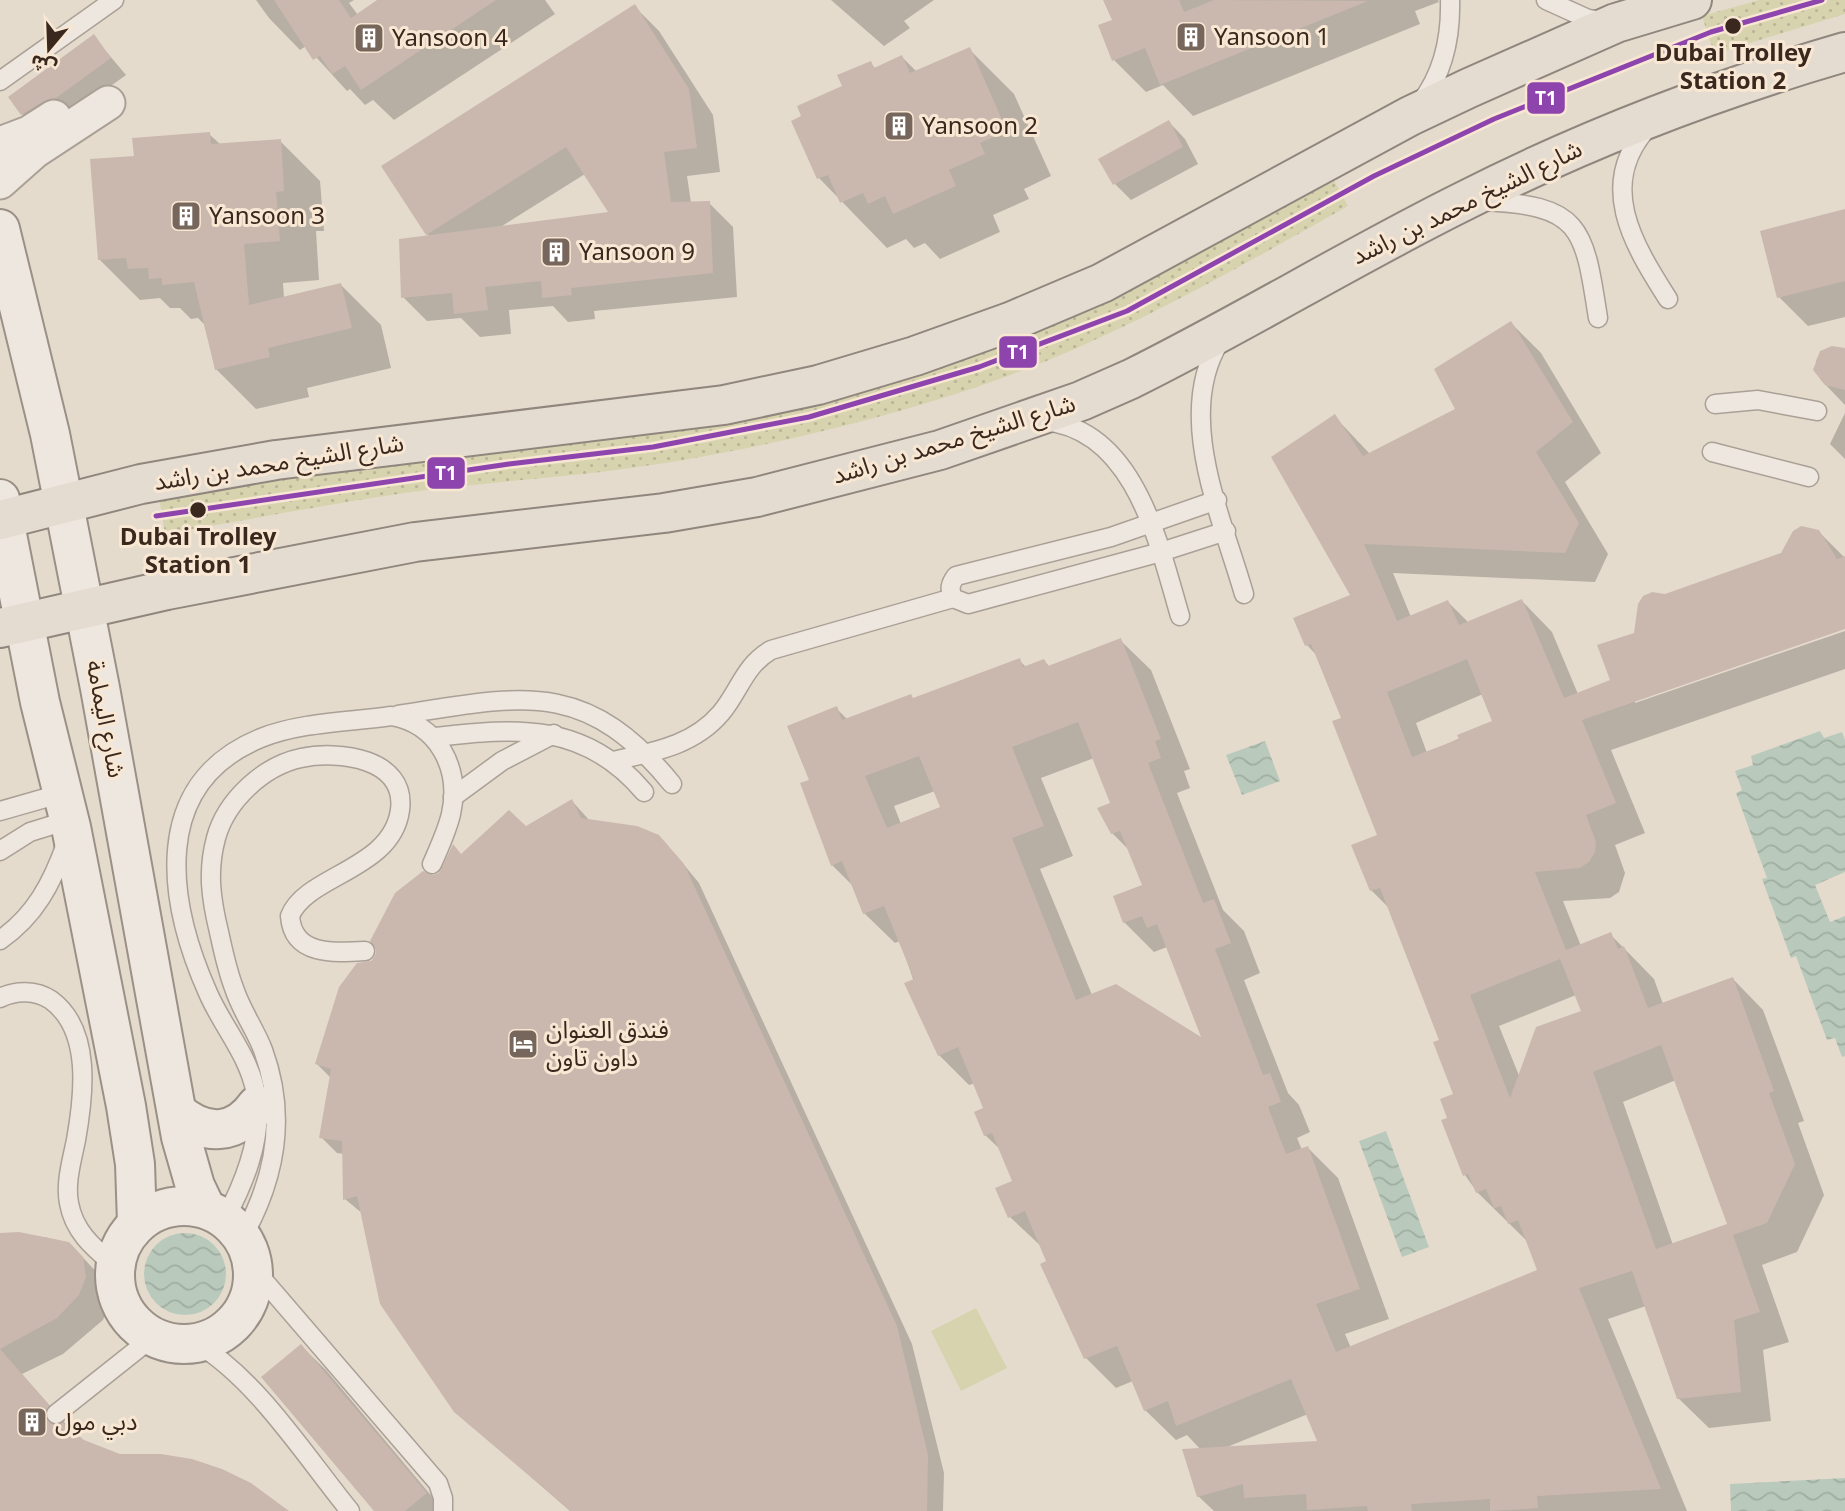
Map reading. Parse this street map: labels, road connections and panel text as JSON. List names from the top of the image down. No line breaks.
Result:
{"streets":{"main road":["شارع الشيخ محمد بن راشد"],"street":["شارع اليمامة"]},"crossings":[["شارع الشيخ محمد بن راشد","شارع اليمامة"]],"places":{"other":["Dubai Trolley Station 2","Dubai Trolley Station 1"],"building":["Yansoon 1","Yansoon 4","Yansoon 2","Yansoon 3","Yansoon 9","دبي مول"],"hotel":["فندق العنوان داون تاون"]},"lines":["transit line T1"],"north":"bottom"}
